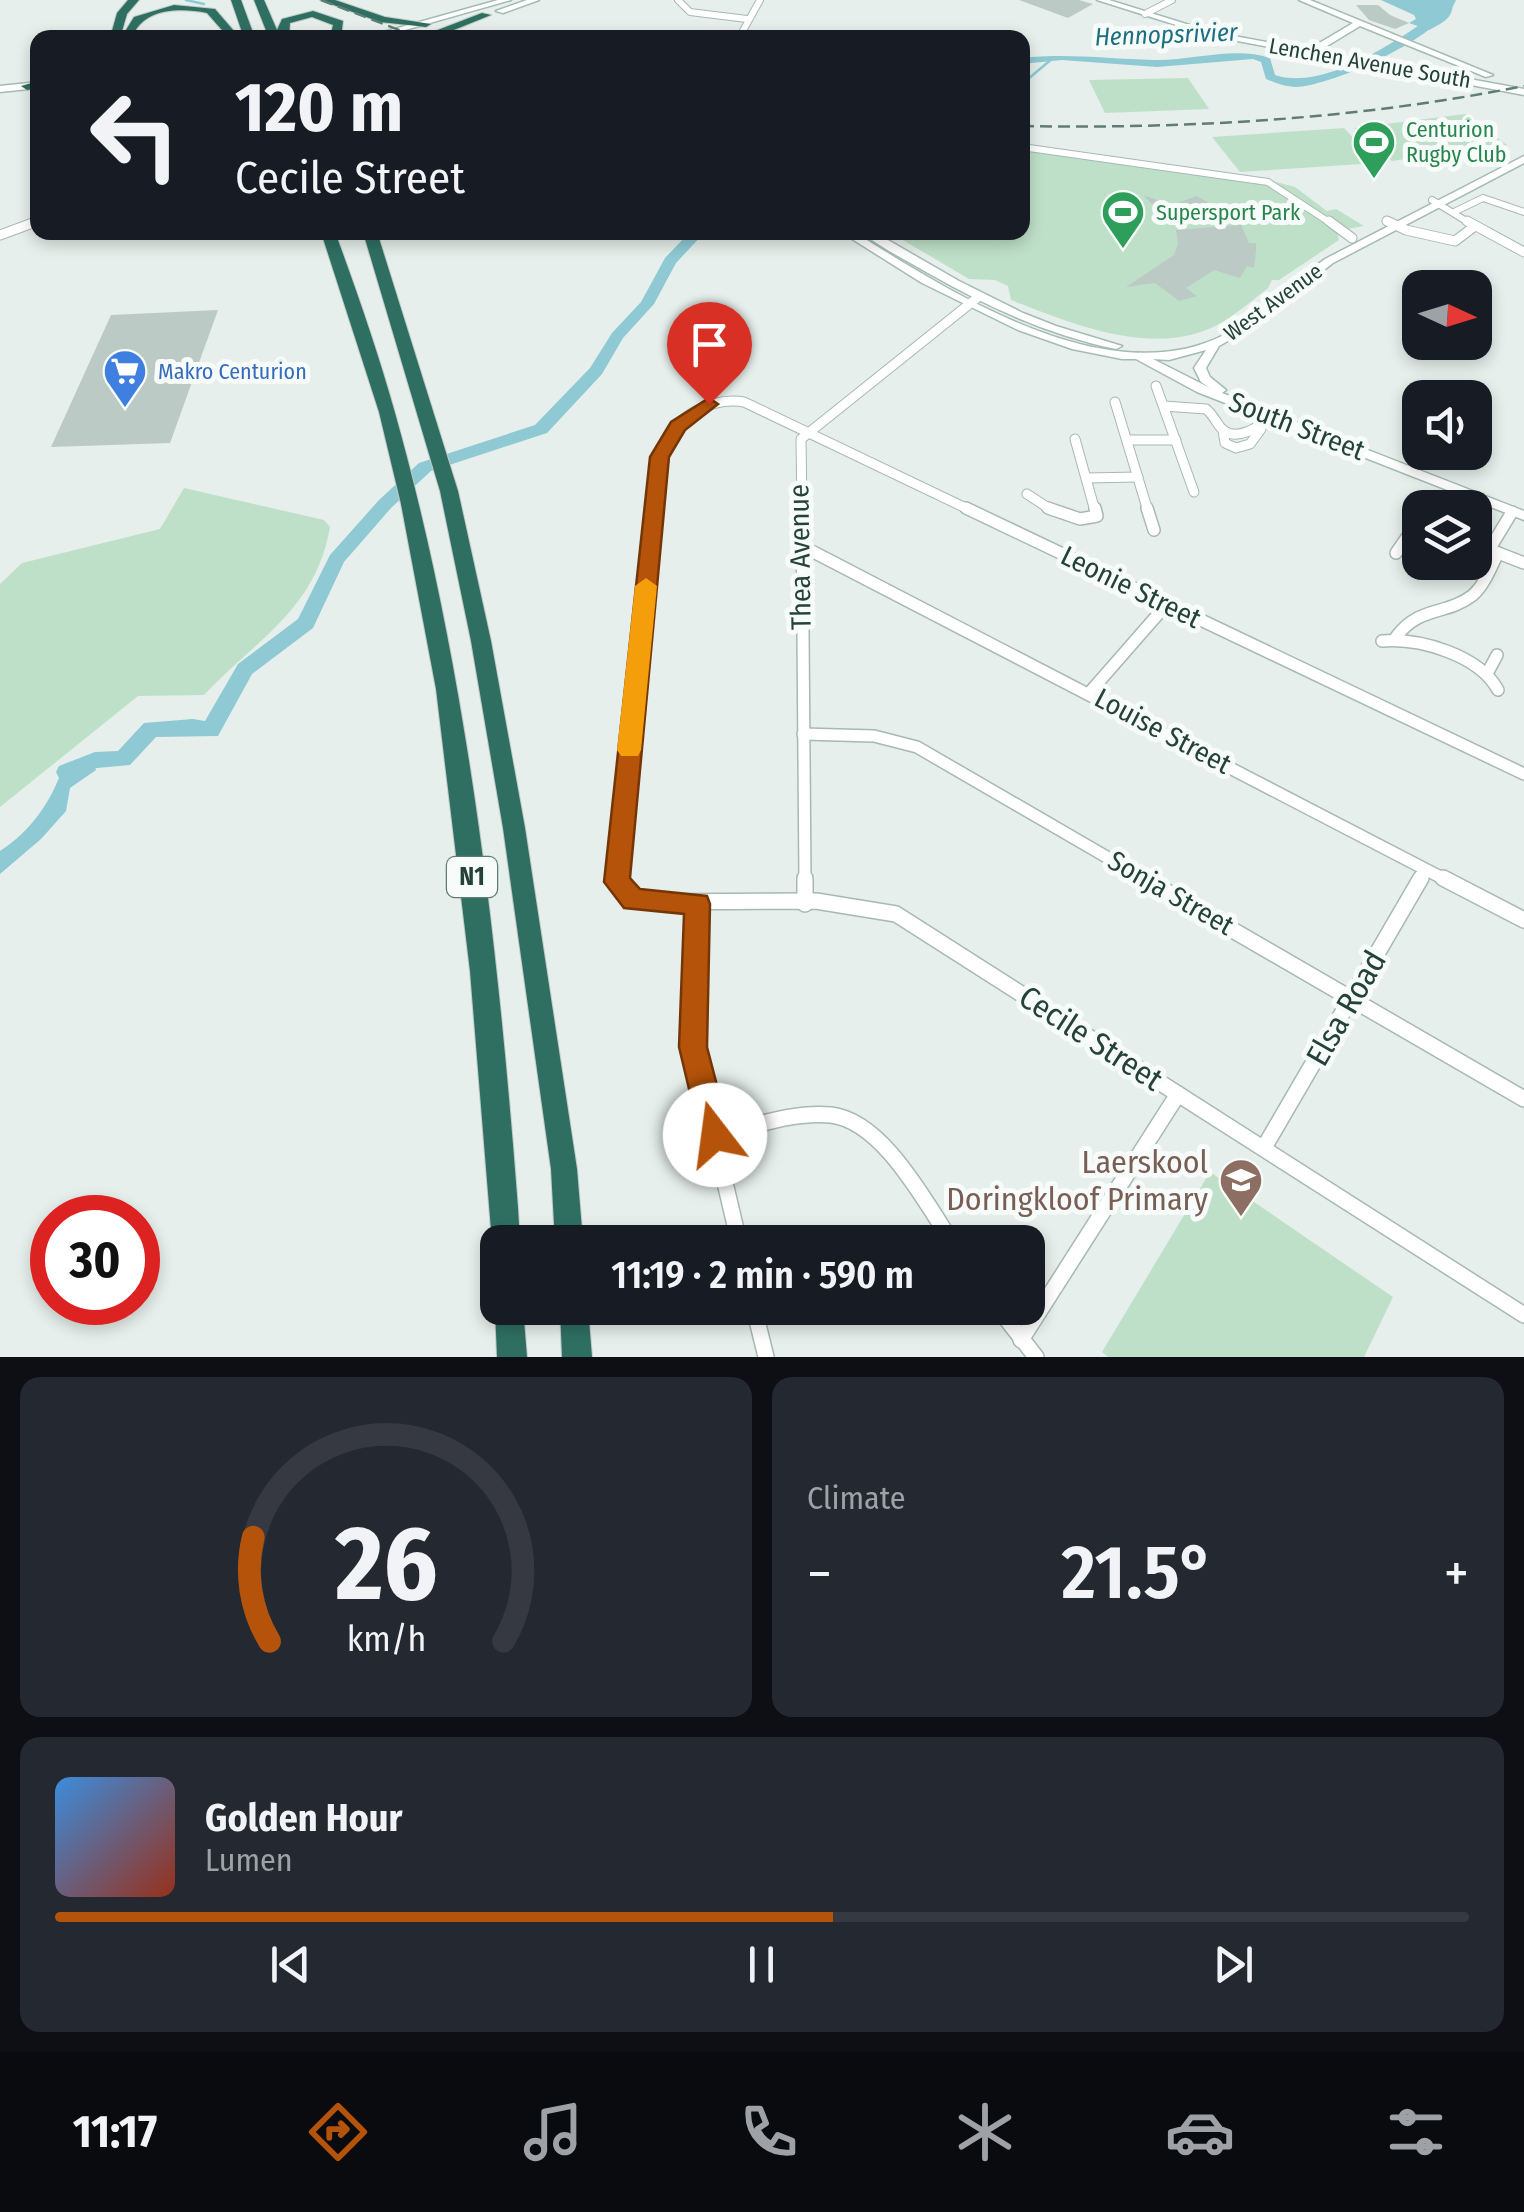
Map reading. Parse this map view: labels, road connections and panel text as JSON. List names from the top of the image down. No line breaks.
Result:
{"streets":{"highway":["N1"],"street":["Lenchen Avenue South","West Avenue","South Street","Thea Avenue","Leonie Street","Louise Street","Sonja Street","Elsa Road","Cecile Street"]},"crossings":[["West Avenue","South Street"],["Thea Avenue","Leonie Street"],["Thea Avenue","Louise Street"],["Thea Avenue","Sonja Street"],["Thea Avenue","Cecile Street"],["Leonie Street","Cecile Street"],["Louise Street","Elsa Road"],["Sonja Street","Elsa Road"],["Elsa Road","Cecile Street"]],"water":["Hennopsrivier"],"places":{"sports":["Centurion Rugby Club","Supersport Park"],"supermarket":["Makro Centurion"],"school or university":["Laerskool Doringkloof Primary"]},"north":"right","page":{"turn":["120 m","Cecile Street"],"limit":"30","trip":"11:19 · 2 min · 590 m","tile":"Climate","heat":["−","21.5°","+"],"song":["Golden Hour","Lumen"],"tabs":"11:17","gauge":["26","km/h"]}}
